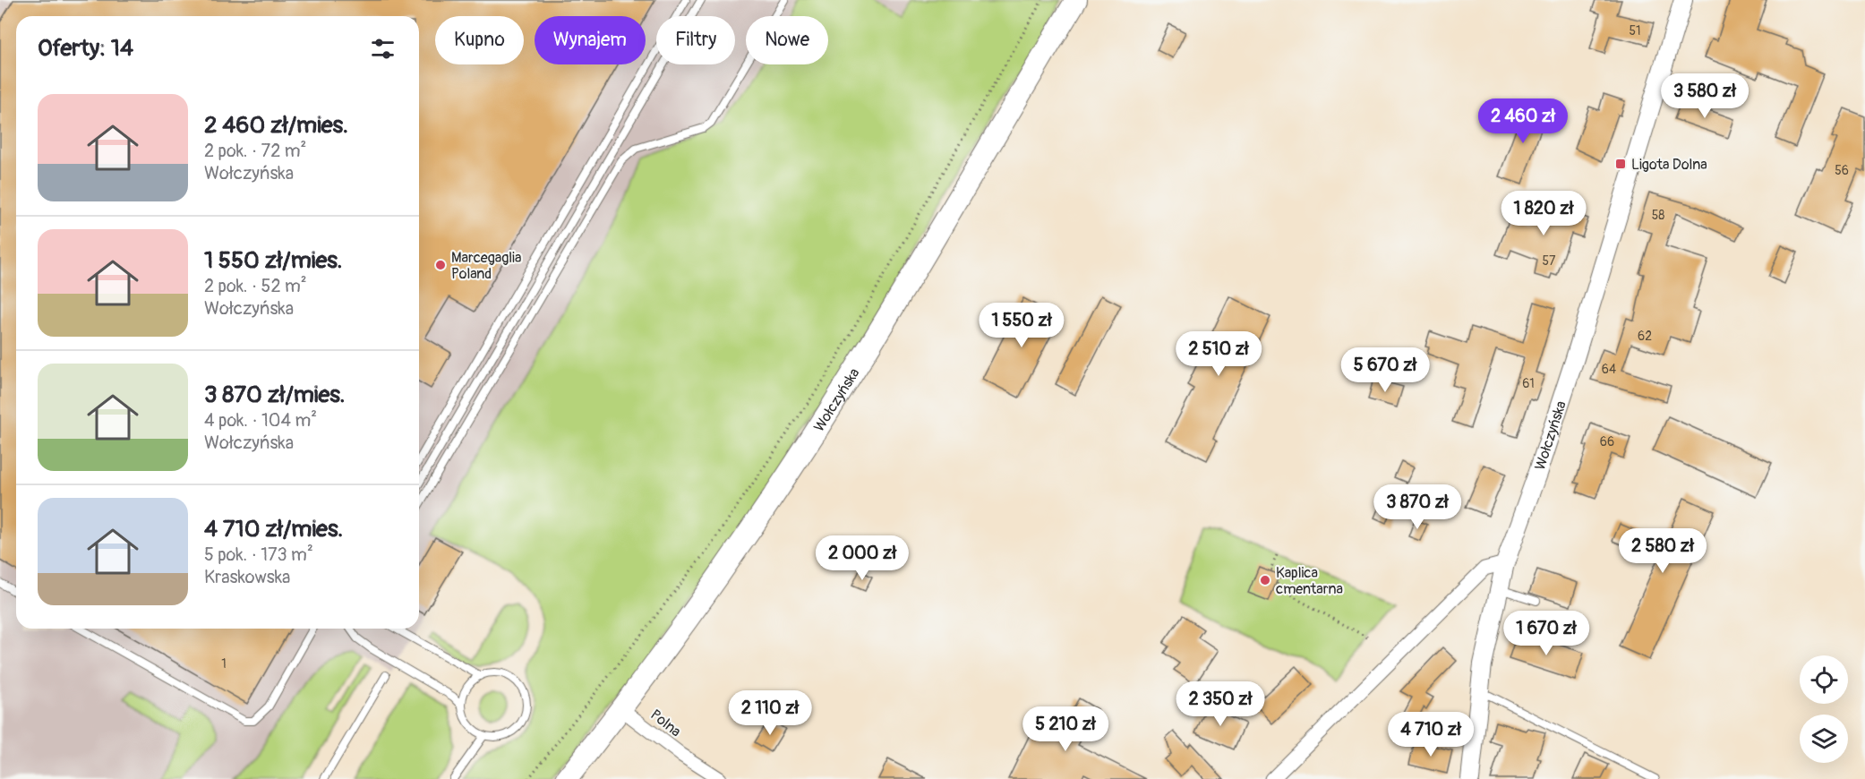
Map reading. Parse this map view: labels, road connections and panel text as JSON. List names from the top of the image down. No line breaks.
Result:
{"streets":{"main road":["Wołczyńska"],"street":["Polna"]},"crossings":[["Wołczyńska","Polna"]],"places":{"transit":["Ligota Dolna"],"other":["Marcegaglia Poland","Kaplica cmentarna"]},"house_numbers":["51","56","58","57","62","64","61","66","1"],"page":{"chip":["Kupno","Wynajem","Filtry","Nowe"],"heading":"Oferty: 14","price":["3 580 zł","2 460 zł","1 820 zł","1 550 zł","2 510 zł","5 670 zł","3 870 zł","2 580 zł","2 000 zł","1 670 zł","2 350 zł","2 110 zł","5 210 zł","4 710 zł"],"list":[{"name":"2 460 zł/mies.","note":"2 pok. · 72 m² · Wołczyńska"},{"name":"1 550 zł/mies.","note":"2 pok. · 52 m² · Wołczyńska"},{"name":"3 870 zł/mies.","note":"4 pok. · 104 m² · Wołczyńska"},{"name":"4 710 zł/mies.","note":"5 pok. · 173 m² · Kraskowska"}]}}
